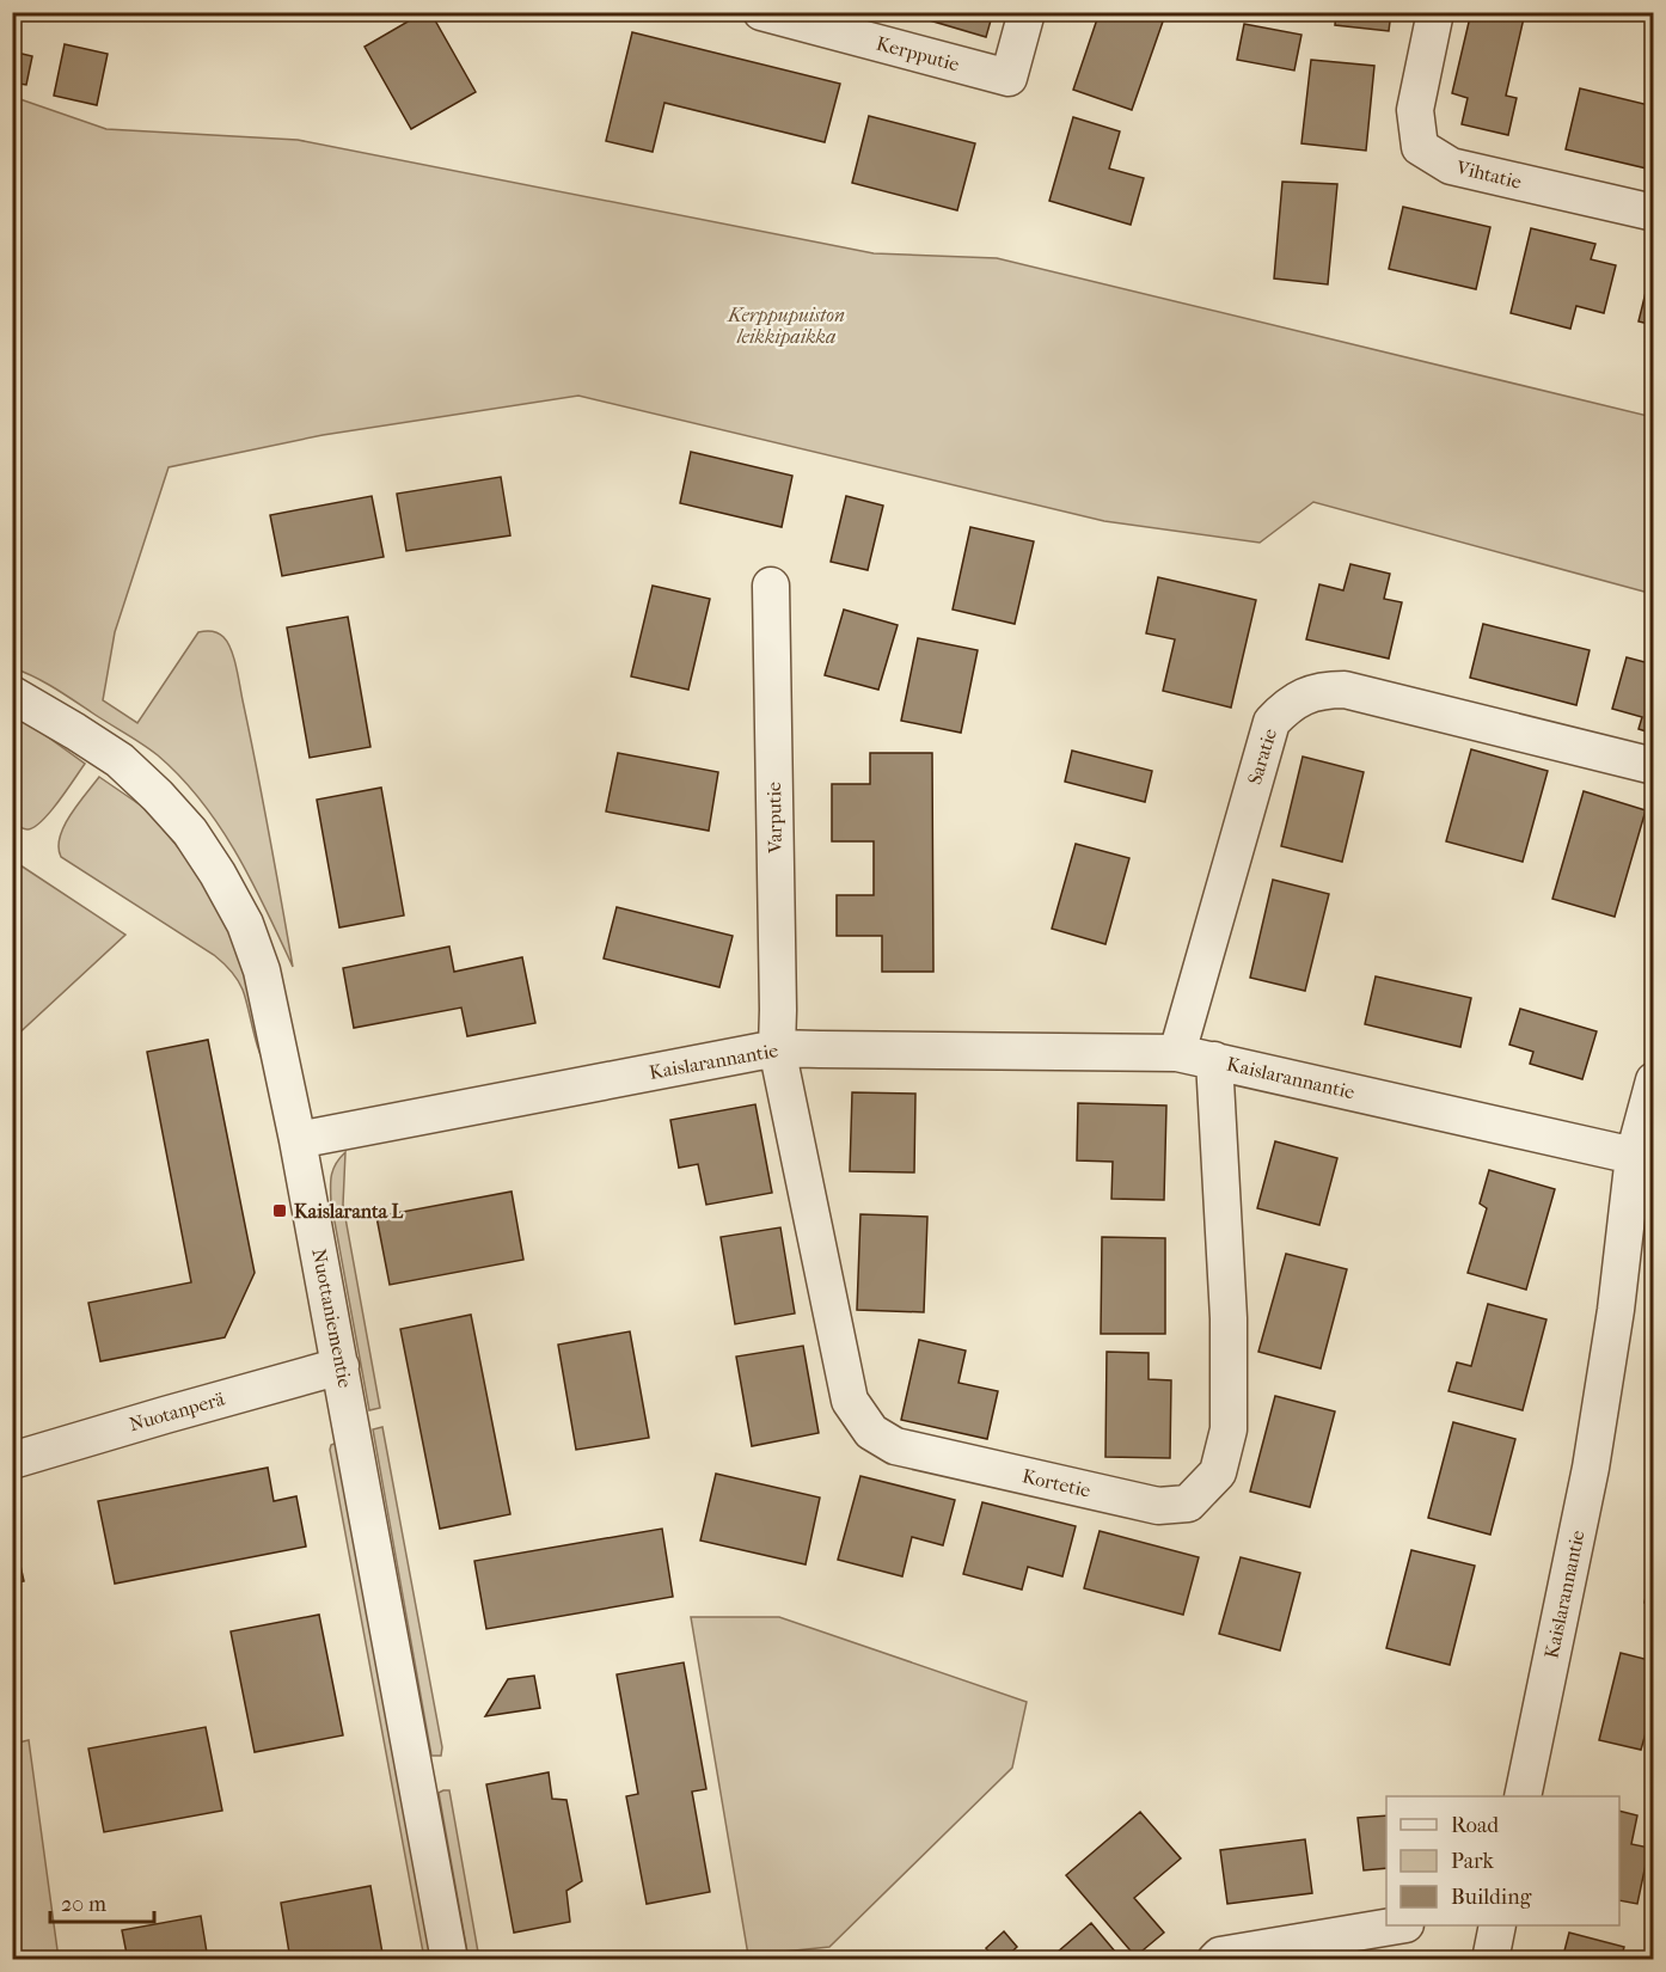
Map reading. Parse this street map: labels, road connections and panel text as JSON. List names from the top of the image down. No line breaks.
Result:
{"streets":{"street":["Kerpputie","Vihtatie","Saratie","Varputie","Kaislarannantie","Nuottaniementie","Nuotanperä","Kortetie"]},"crossings":[["Saratie","Kaislarannantie"],["Varputie","Kaislarannantie"],["Varputie","Kortetie"],["Kaislarannantie","Nuottaniementie"],["Kaislarannantie","Kortetie"],["Nuottaniementie","Nuotanperä"]],"parks":["Kerppupuiston leikkipaikka"],"places":{"transit":["Kaislaranta L"]},"legend":["Road","Park","Building"],"scale_bar":"20 m"}
